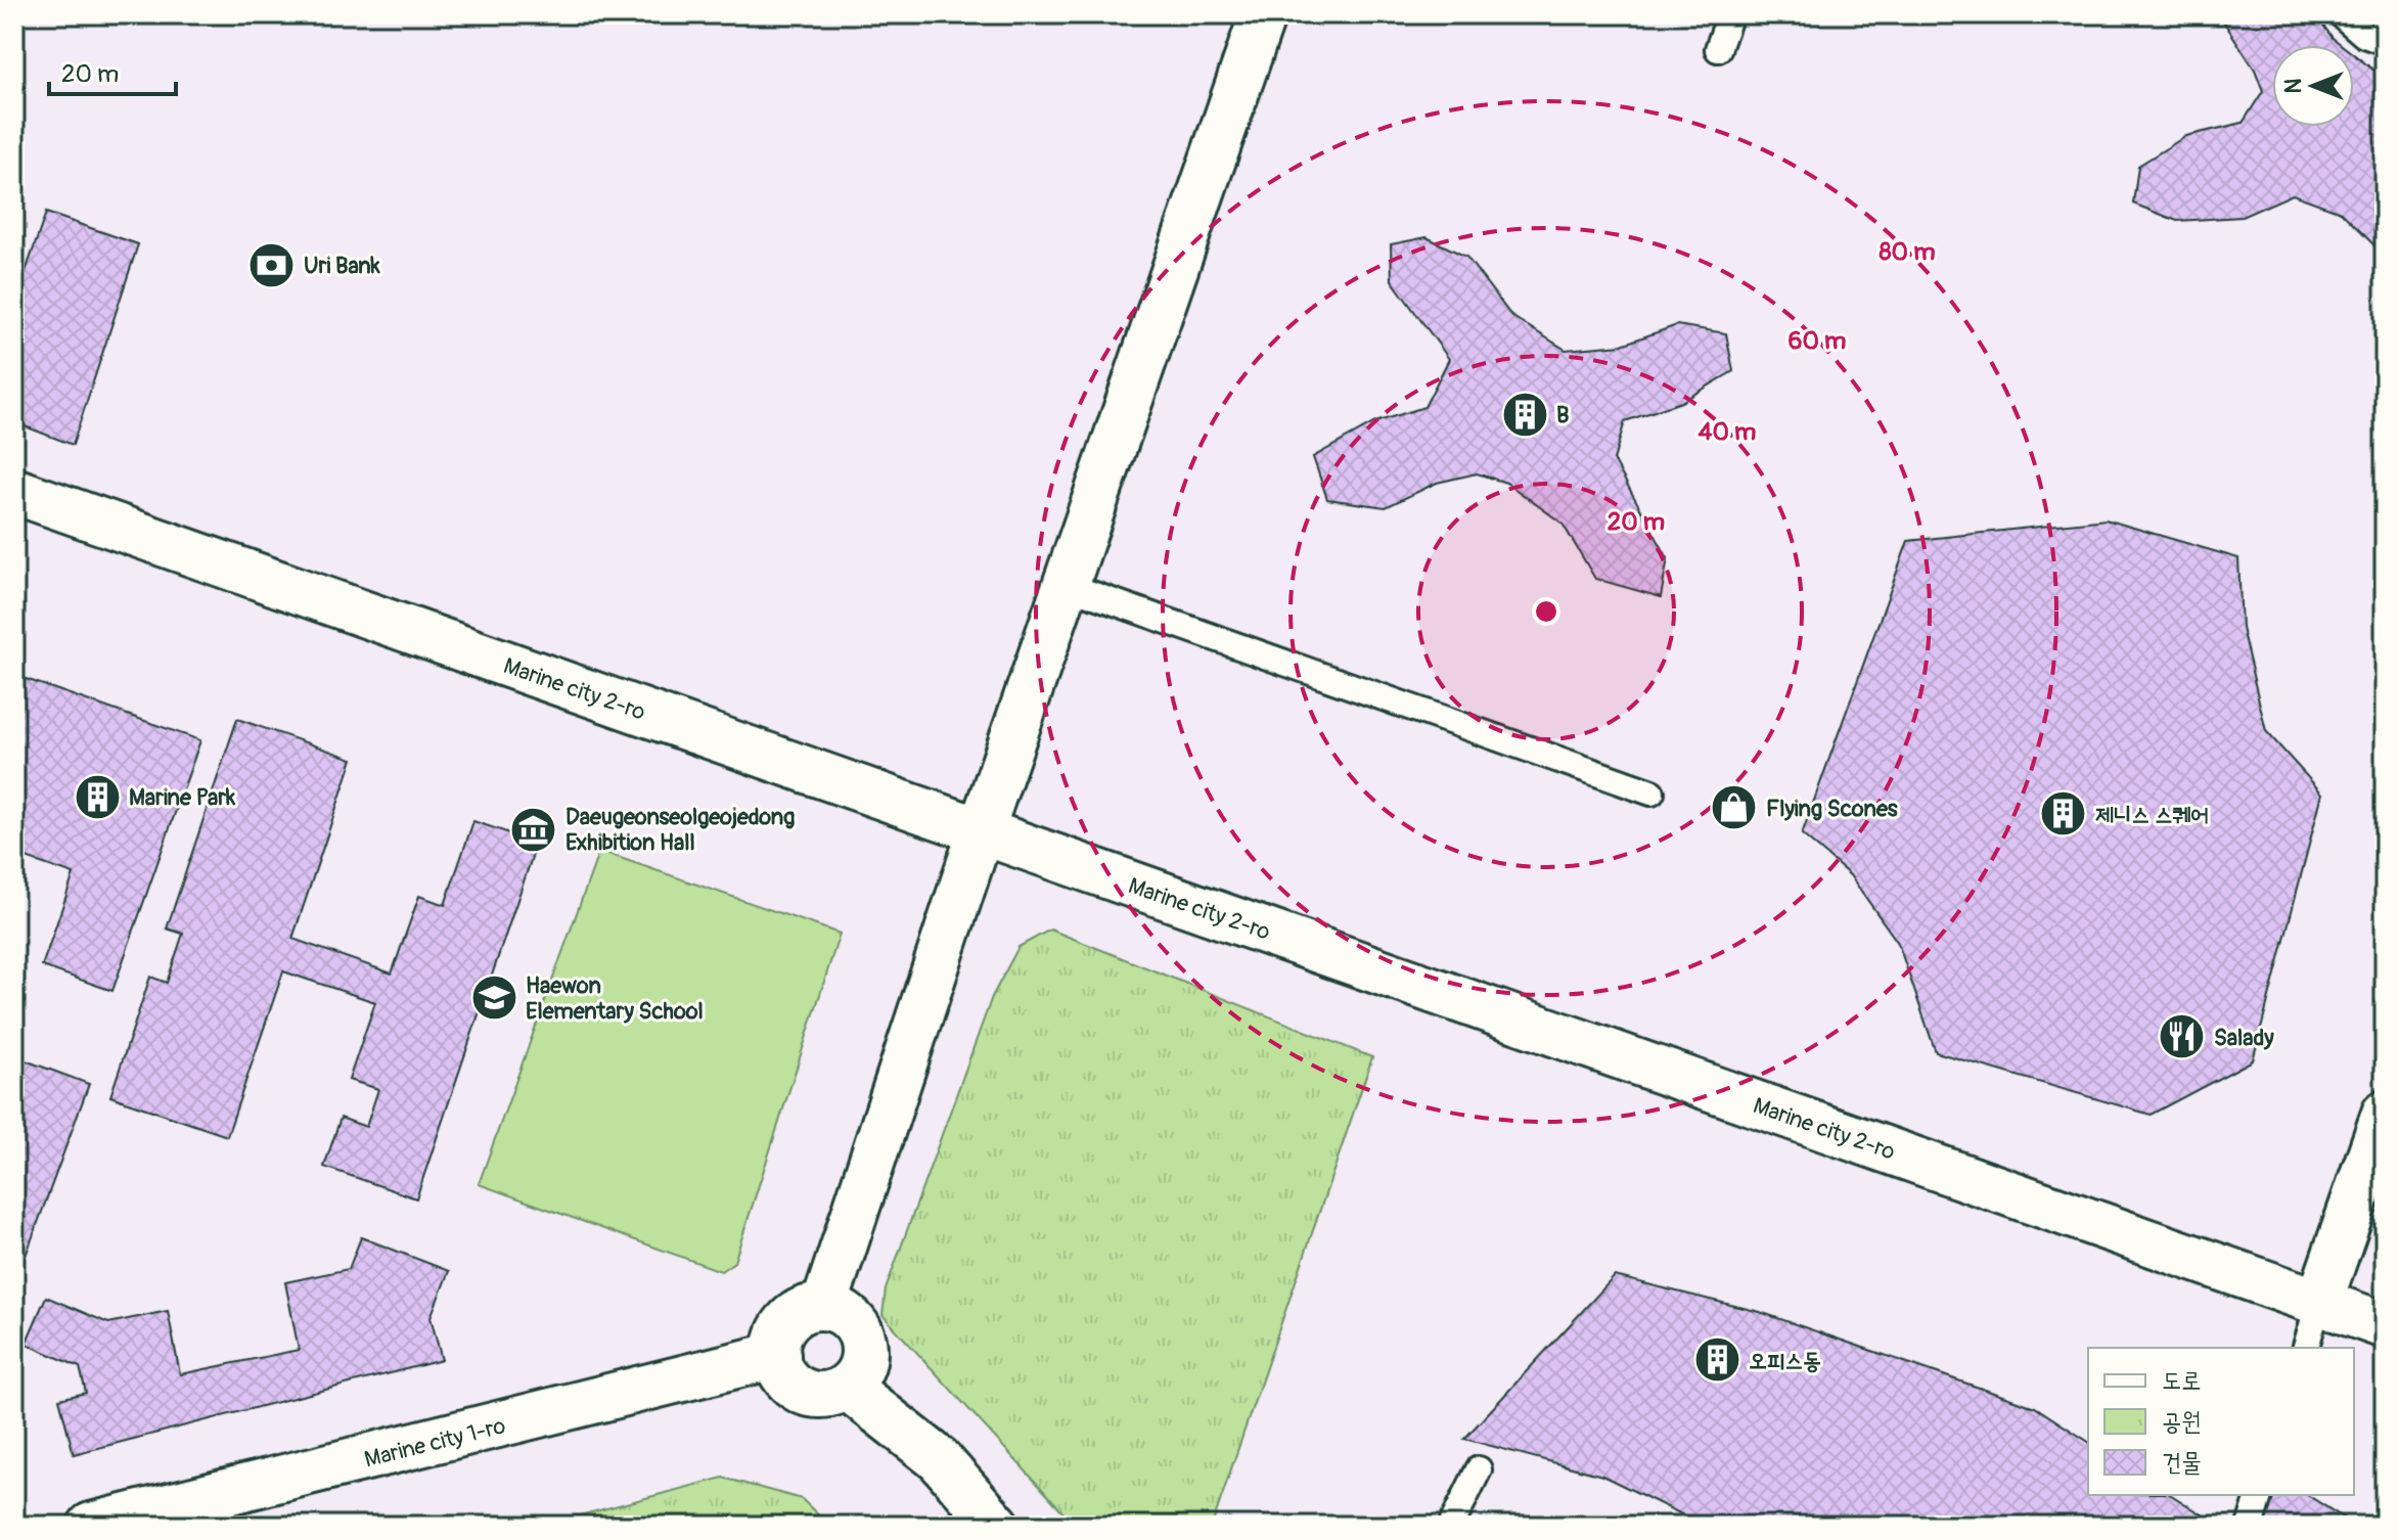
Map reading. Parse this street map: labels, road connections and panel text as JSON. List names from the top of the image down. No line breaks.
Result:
{"streets":{"main road":["Marine city 2-ro","Marine city 1-ro"]},"places":{"bank":["Uri Bank"],"building":["B","Marine Park","제니스 스퀘어","오피스동"],"shop":["Flying Scones"],"museum":["Daeugeonseolgeojedong Exhibition Hall"],"school or university":["Haewon Elementary School"],"restaurant":["Salady"]},"legend":["도로","공원","건물"],"scale_bar":"20 m","north":"left","rings":["80 m","60 m","40 m","20 m"]}
